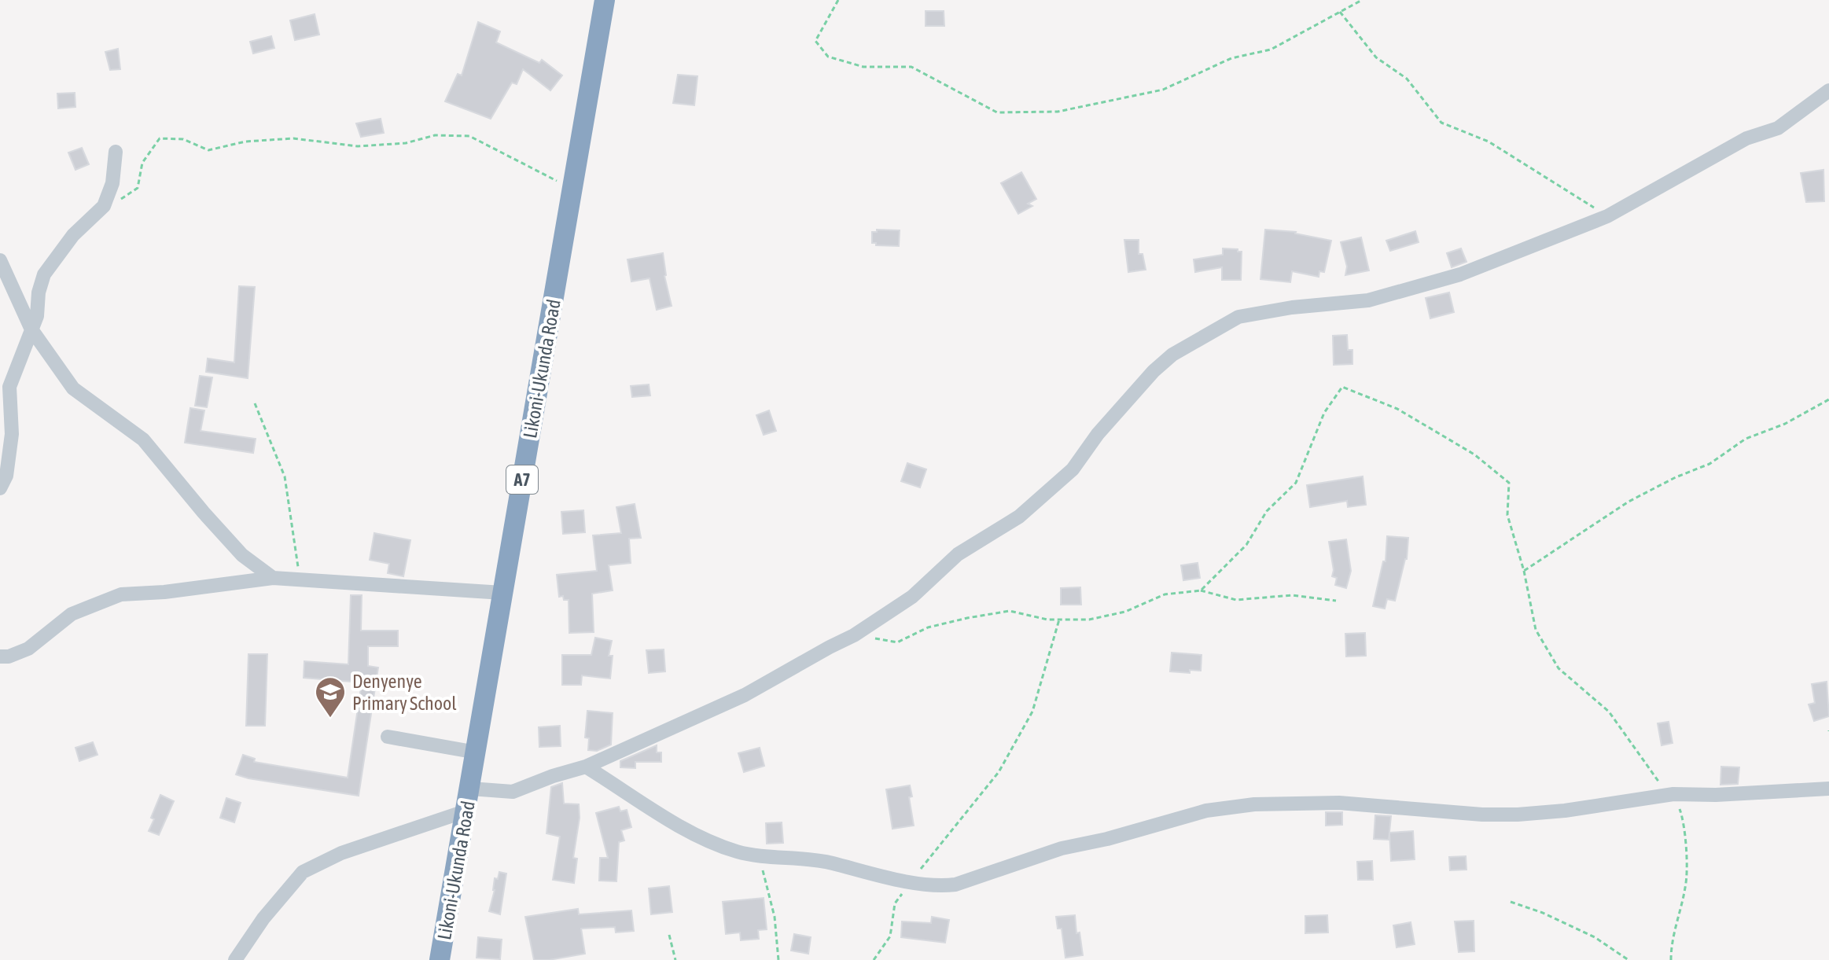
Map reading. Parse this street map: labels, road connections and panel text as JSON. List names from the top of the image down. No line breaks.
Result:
{"streets":{"highway":["Likoni-Ukunda Road","A7"]},"places":{"school or university":["Denyenye Primary School"]}}
